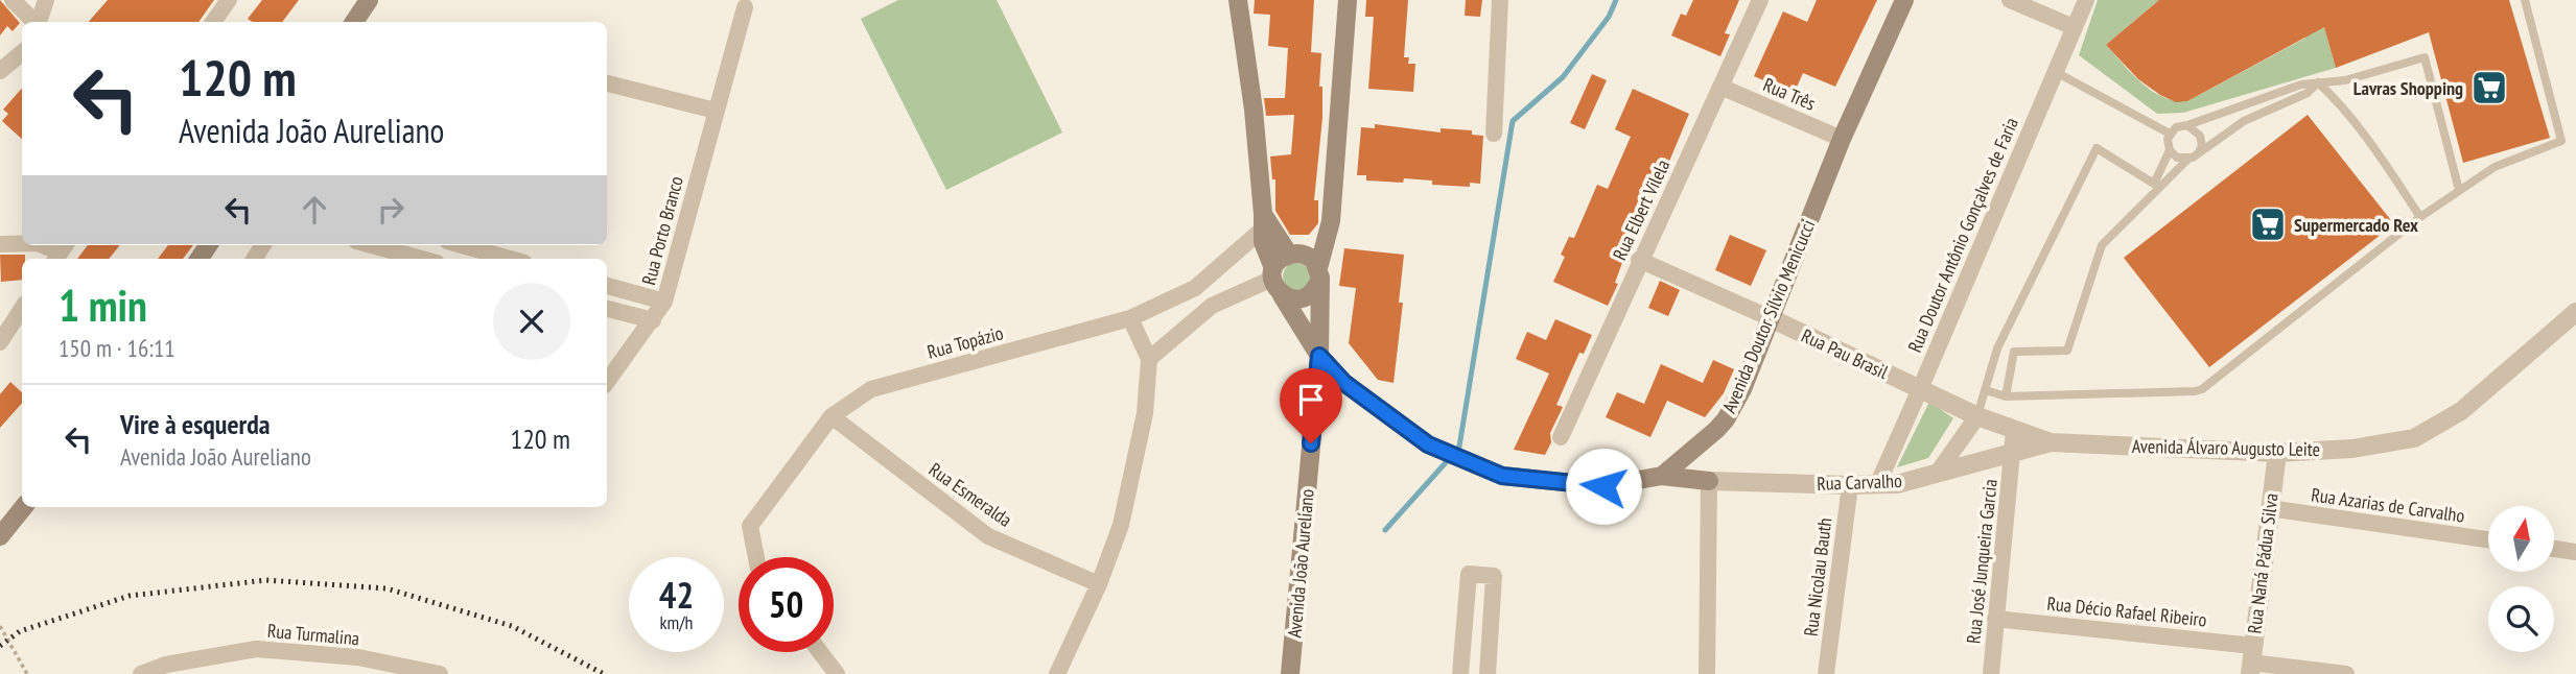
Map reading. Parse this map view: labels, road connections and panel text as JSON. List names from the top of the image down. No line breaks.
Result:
{"streets":{"main road":["Avenida Doutor Sílvio Menicucci","Rua Carvalho","Avenida João Aureliano"],"street":["Rua Três","Rua Elbert Vilela","Rua Porto Branco","Rua Doutor Antônio Gonçalves de Faria","Rua Topázio","Rua Pau Brasil","Avenida Álvaro Augusto Leite","Rua Esmeralda","Rua Azarias de Carvalho","Rua José Junqueira Garcia","Rua Naná Pádua Silva","Rua Nicolau Bauth","Rua Décio Rafael Ribeiro","Rua Turmalina"]},"crossings":[["Rua Três","Rua Elbert Vilela"],["Rua Três","Avenida Doutor Sílvio Menicucci"],["Rua Elbert Vilela","Rua Pau Brasil"],["Rua Doutor Antônio Gonçalves de Faria","Rua Pau Brasil"],["Rua Doutor Antônio Gonçalves de Faria","Rua Carvalho"],["Avenida Doutor Sílvio Menicucci","Rua Pau Brasil"],["Avenida Doutor Sílvio Menicucci","Rua Carvalho"],["Rua Topázio","Rua Esmeralda"],["Rua Pau Brasil","Avenida Álvaro Augusto Leite"],["Rua Pau Brasil","Rua Carvalho"],["Rua Pau Brasil","Rua José Junqueira Garcia"],["Avenida Álvaro Augusto Leite","Rua Carvalho"],["Avenida Álvaro Augusto Leite","Rua Naná Pádua Silva"],["Rua Carvalho","Rua José Junqueira Garcia"],["Rua Carvalho","Rua Nicolau Bauth"],["Rua Azarias de Carvalho","Rua Naná Pádua Silva"],["Rua José Junqueira Garcia","Rua Décio Rafael Ribeiro"],["Rua Naná Pádua Silva","Rua Décio Rafael Ribeiro"]],"places":{"supermarket":["Lavras Shopping","Supermercado Rex"]},"north":"top","page":{"turn":["120 m","Avenida João Aureliano"],"heading":["1 min","150 m · 16:11"],"list":[{"name":"Vire à esquerda","note":"Avenida João Aureliano","value":"120 m"}],"speed":"42 km/h","limit":"50"}}
